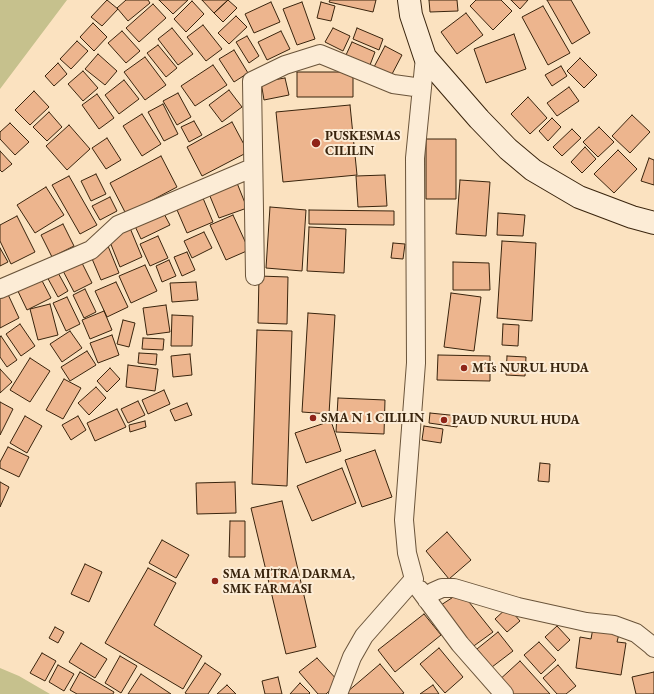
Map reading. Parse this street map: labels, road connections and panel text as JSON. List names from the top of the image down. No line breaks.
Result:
{"places":["PUSKESMAS CILILIN","MTs NURUL HUDA","SMA N 1 CILILIN","PAUD NURUL HUDA","SMA MITRA DARMA, SMK FARMASI"]}
